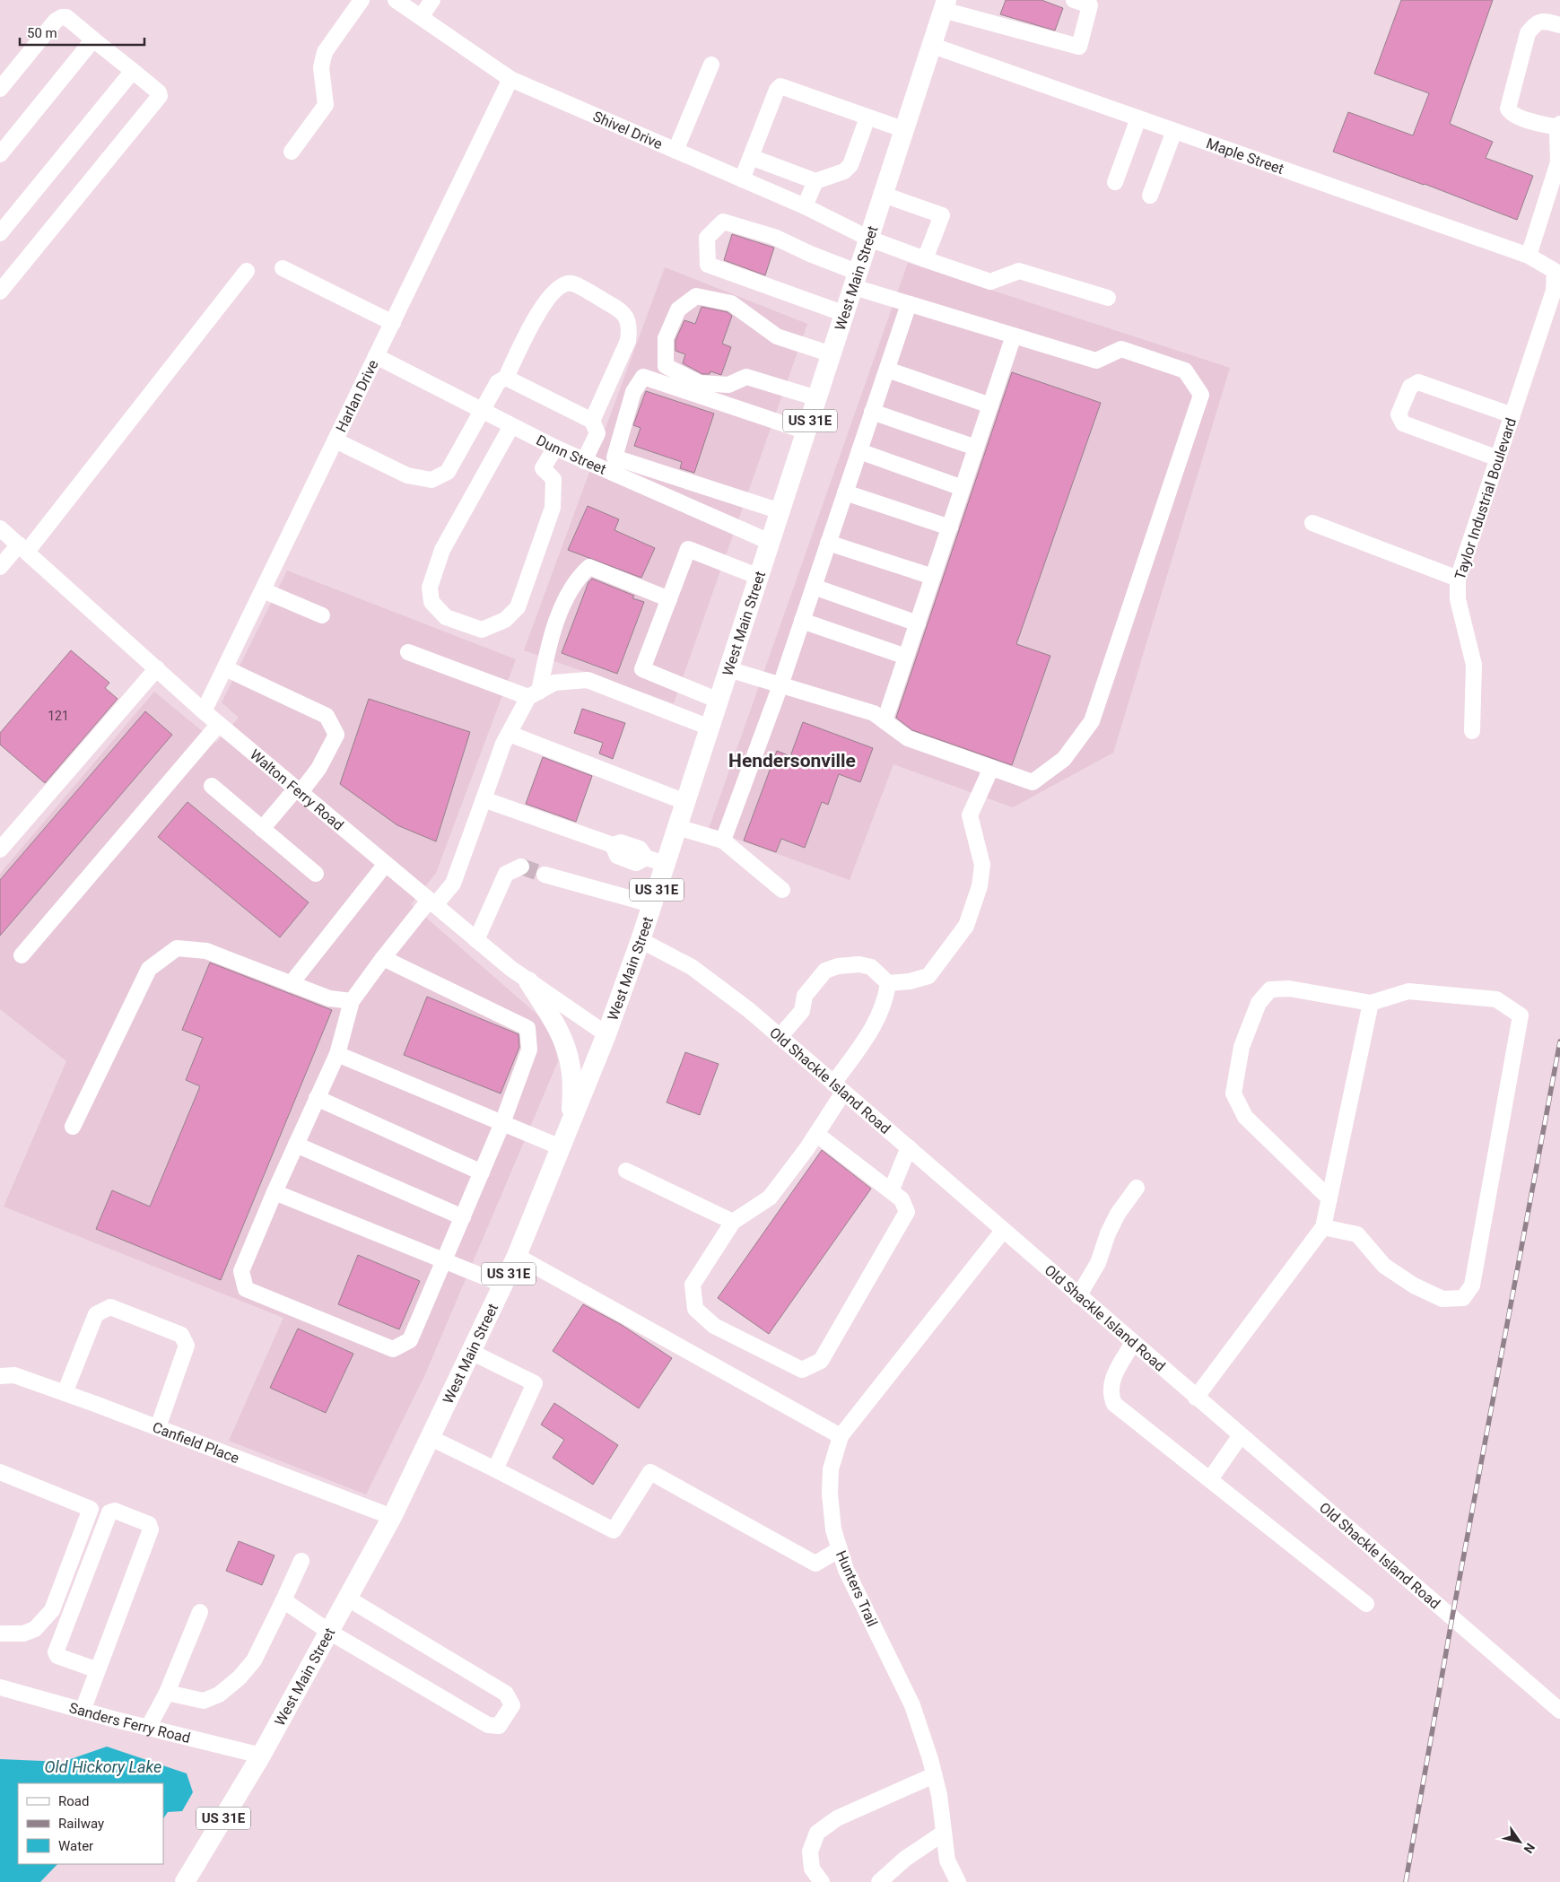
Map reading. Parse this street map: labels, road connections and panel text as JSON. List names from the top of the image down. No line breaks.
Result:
{"streets":{"main road":["West Main Street","US 31E"],"street":["Shivel Drive","Maple Street","Harlan Drive","Dunn Street","Taylor Industrial Boulevard","Walton Ferry Road","Old Shackle Island Road","Canfield Place","Hunters Trail","Sanders Ferry Road"]},"crossings":[["Shivel Drive","West Main Street"],["Shivel Drive","Harlan Drive"],["Maple Street","West Main Street"],["Maple Street","Taylor Industrial Boulevard"],["West Main Street","Dunn Street"],["West Main Street","Walton Ferry Road"],["West Main Street","Old Shackle Island Road"],["West Main Street","Canfield Place"],["West Main Street","Sanders Ferry Road"],["Harlan Drive","Dunn Street"],["Harlan Drive","Walton Ferry Road"],["Old Shackle Island Road","Hunters Trail"]],"districts":["Hendersonville"],"water":["Old Hickory Lake"],"house_numbers":["121"],"legend":["Road","Railway","Water"],"scale_bar":"50 m","north":"bottom right"}
